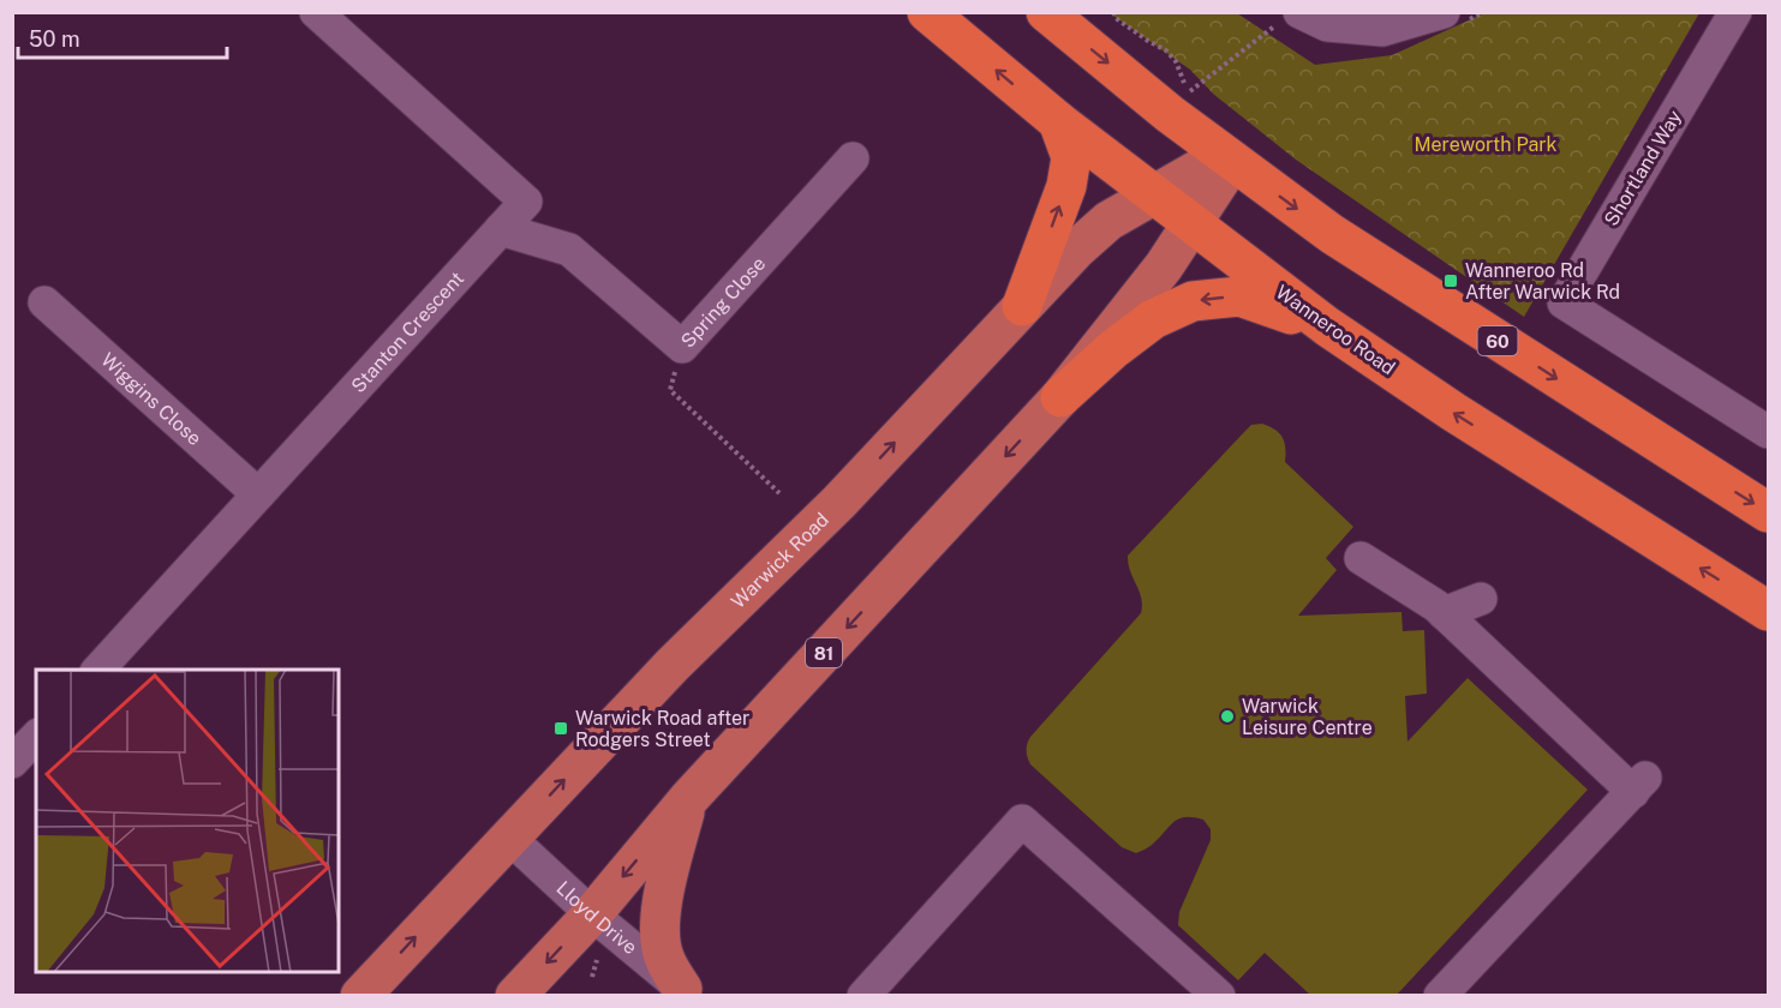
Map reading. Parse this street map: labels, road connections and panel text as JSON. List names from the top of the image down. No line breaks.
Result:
{"streets":{"highway":["Wanneroo Road","60"],"main road":["Warwick Road","81"],"street":["Shortland Way","Spring Close","Stanton Crescent","Wiggins Close","Lloyd Drive"]},"crossings":[["Spring Close","Stanton Crescent"],["Wanneroo Road","Warwick Road"],["Wanneroo Road","81"],["Stanton Crescent","Wiggins Close"],["60","Warwick Road"],["60","81"],["Warwick Road","81"],["Warwick Road","Lloyd Drive"],["81","Lloyd Drive"]],"parks":["Mereworth Park"],"places":{"transit":["Wanneroo Rd After Warwick Rd","Warwick Road after Rodgers Street"],"other":["Warwick Leisure Centre"]},"scale_bar":"50 m"}
